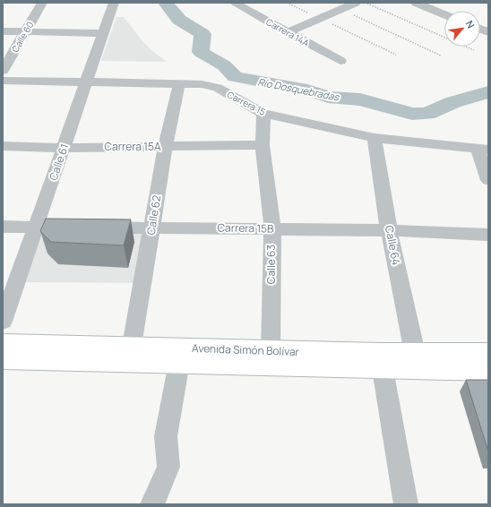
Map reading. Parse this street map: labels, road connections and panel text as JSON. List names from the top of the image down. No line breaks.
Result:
{"streets":{"main road":["Avenida Simón Bolívar"],"street":["Carrera 14A","Calle 60","Carrera 15","Carrera 15A","Calle 61","Calle 62","Carrera 15B","Calle 64","Calle 63"]},"crossings":[["Carrera 15","Calle 61"],["Carrera 15","Calle 62"],["Carrera 15","Calle 64"],["Carrera 15","Calle 63"],["Carrera 15A","Calle 61"],["Carrera 15A","Calle 62"],["Carrera 15A","Calle 63"],["Calle 61","Carrera 15B"],["Calle 62","Carrera 15B"],["Calle 62","Avenida Simón Bolívar"],["Carrera 15B","Calle 64"],["Carrera 15B","Calle 63"],["Calle 64","Avenida Simón Bolívar"],["Calle 63","Avenida Simón Bolívar"]],"water":["Río Dosquebradas"],"north":"top right"}
